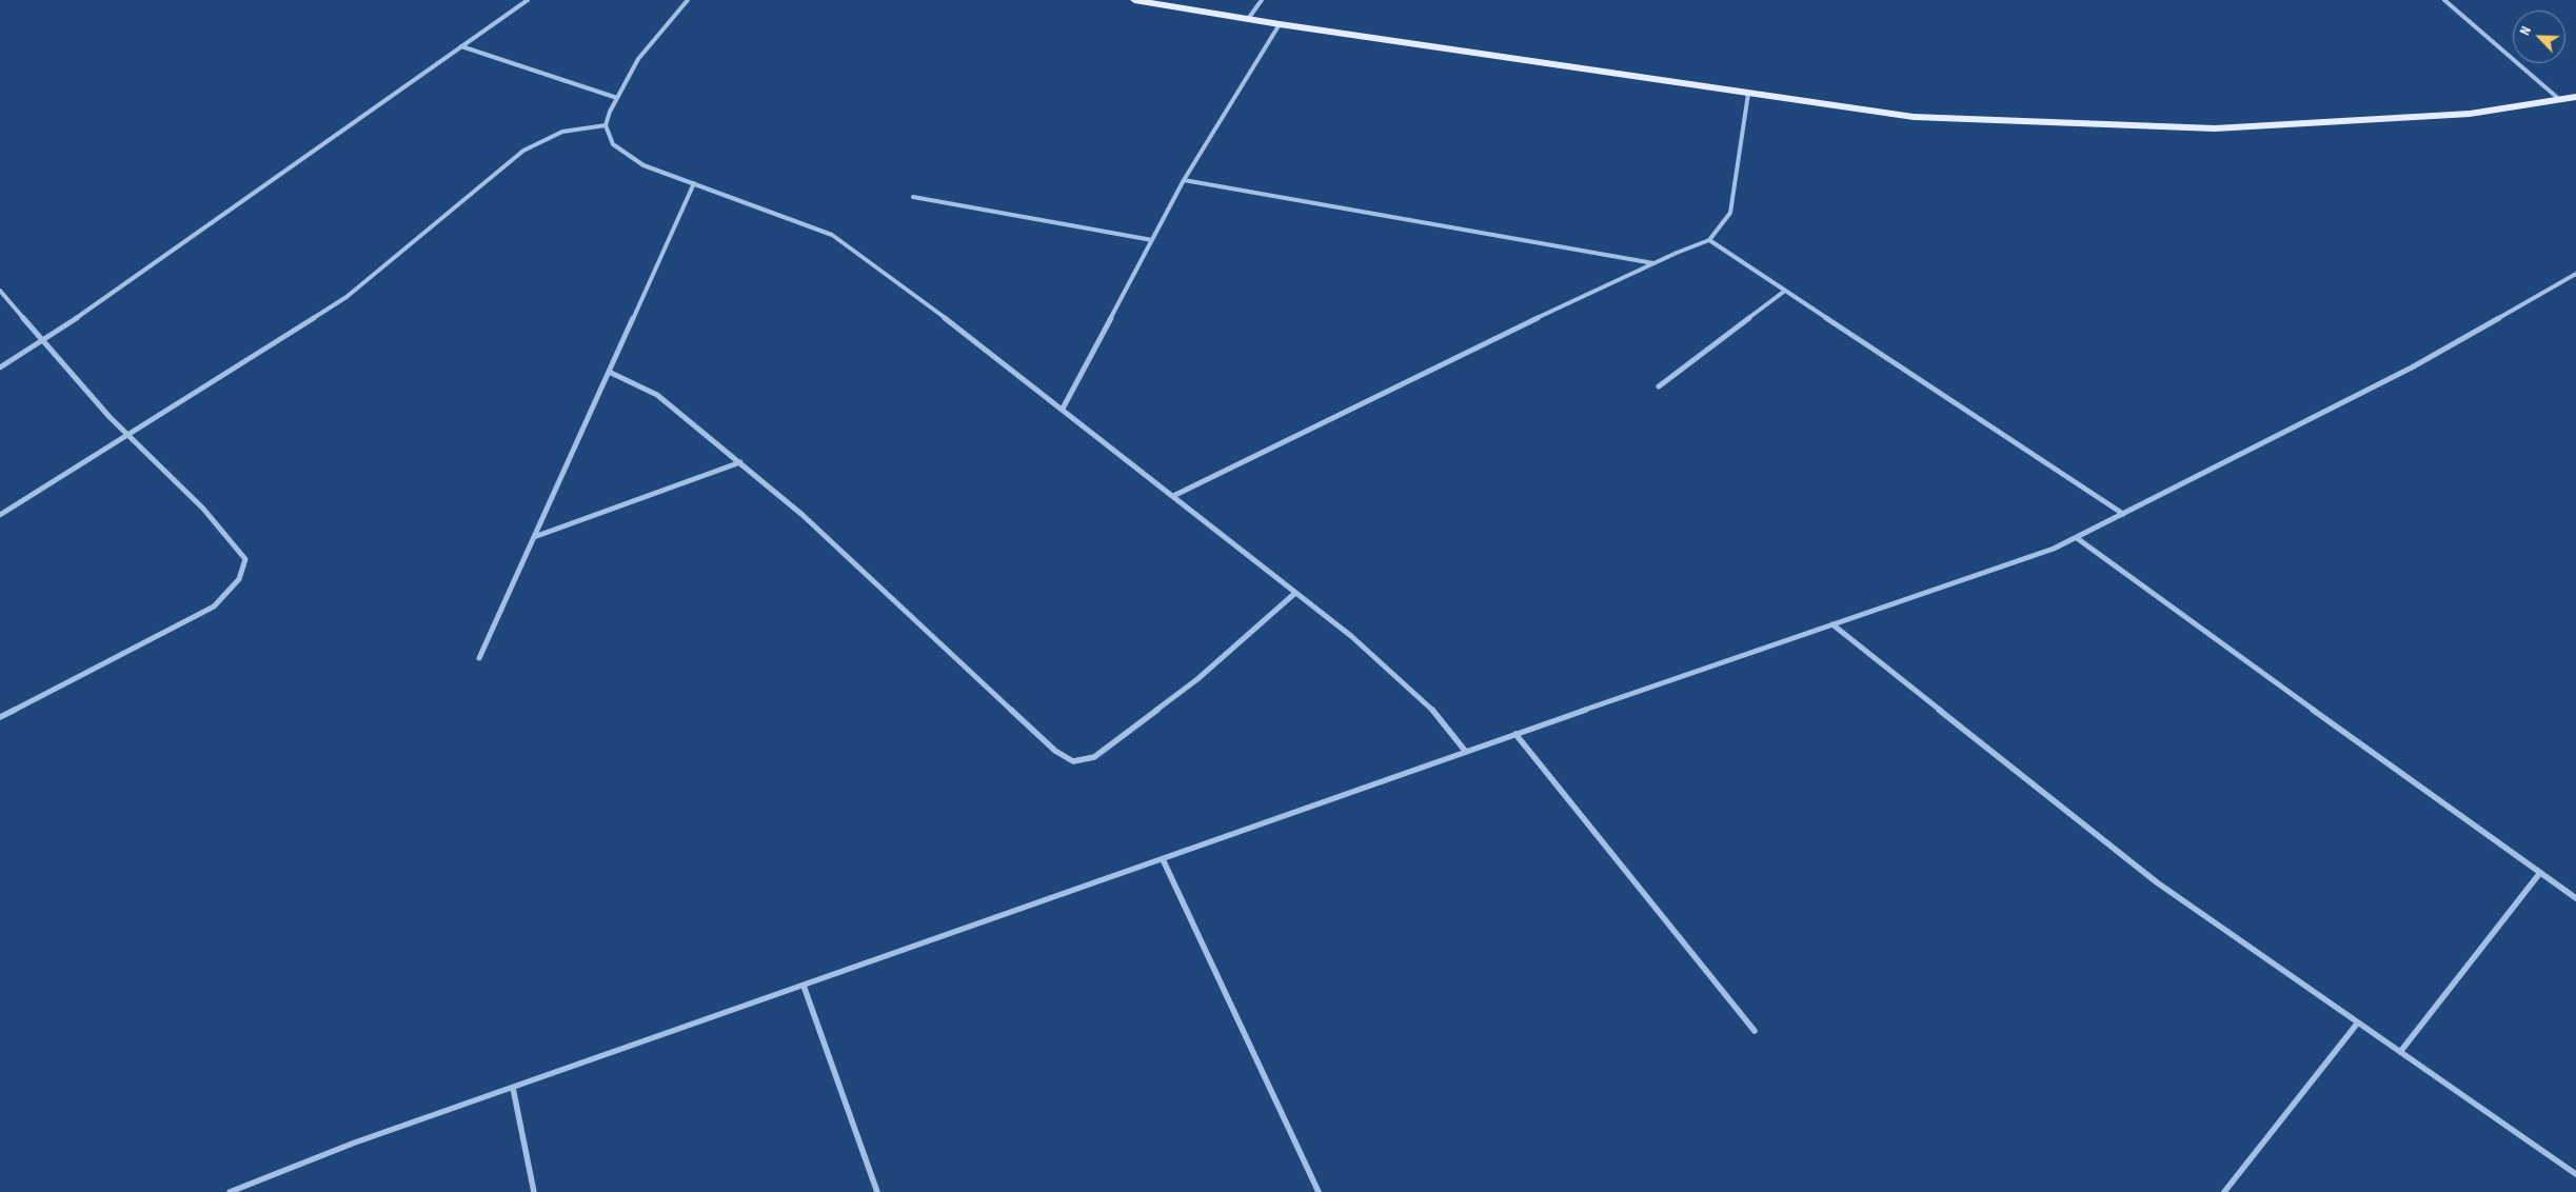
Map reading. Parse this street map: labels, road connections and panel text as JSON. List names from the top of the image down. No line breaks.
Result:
{"north":"top left"}
